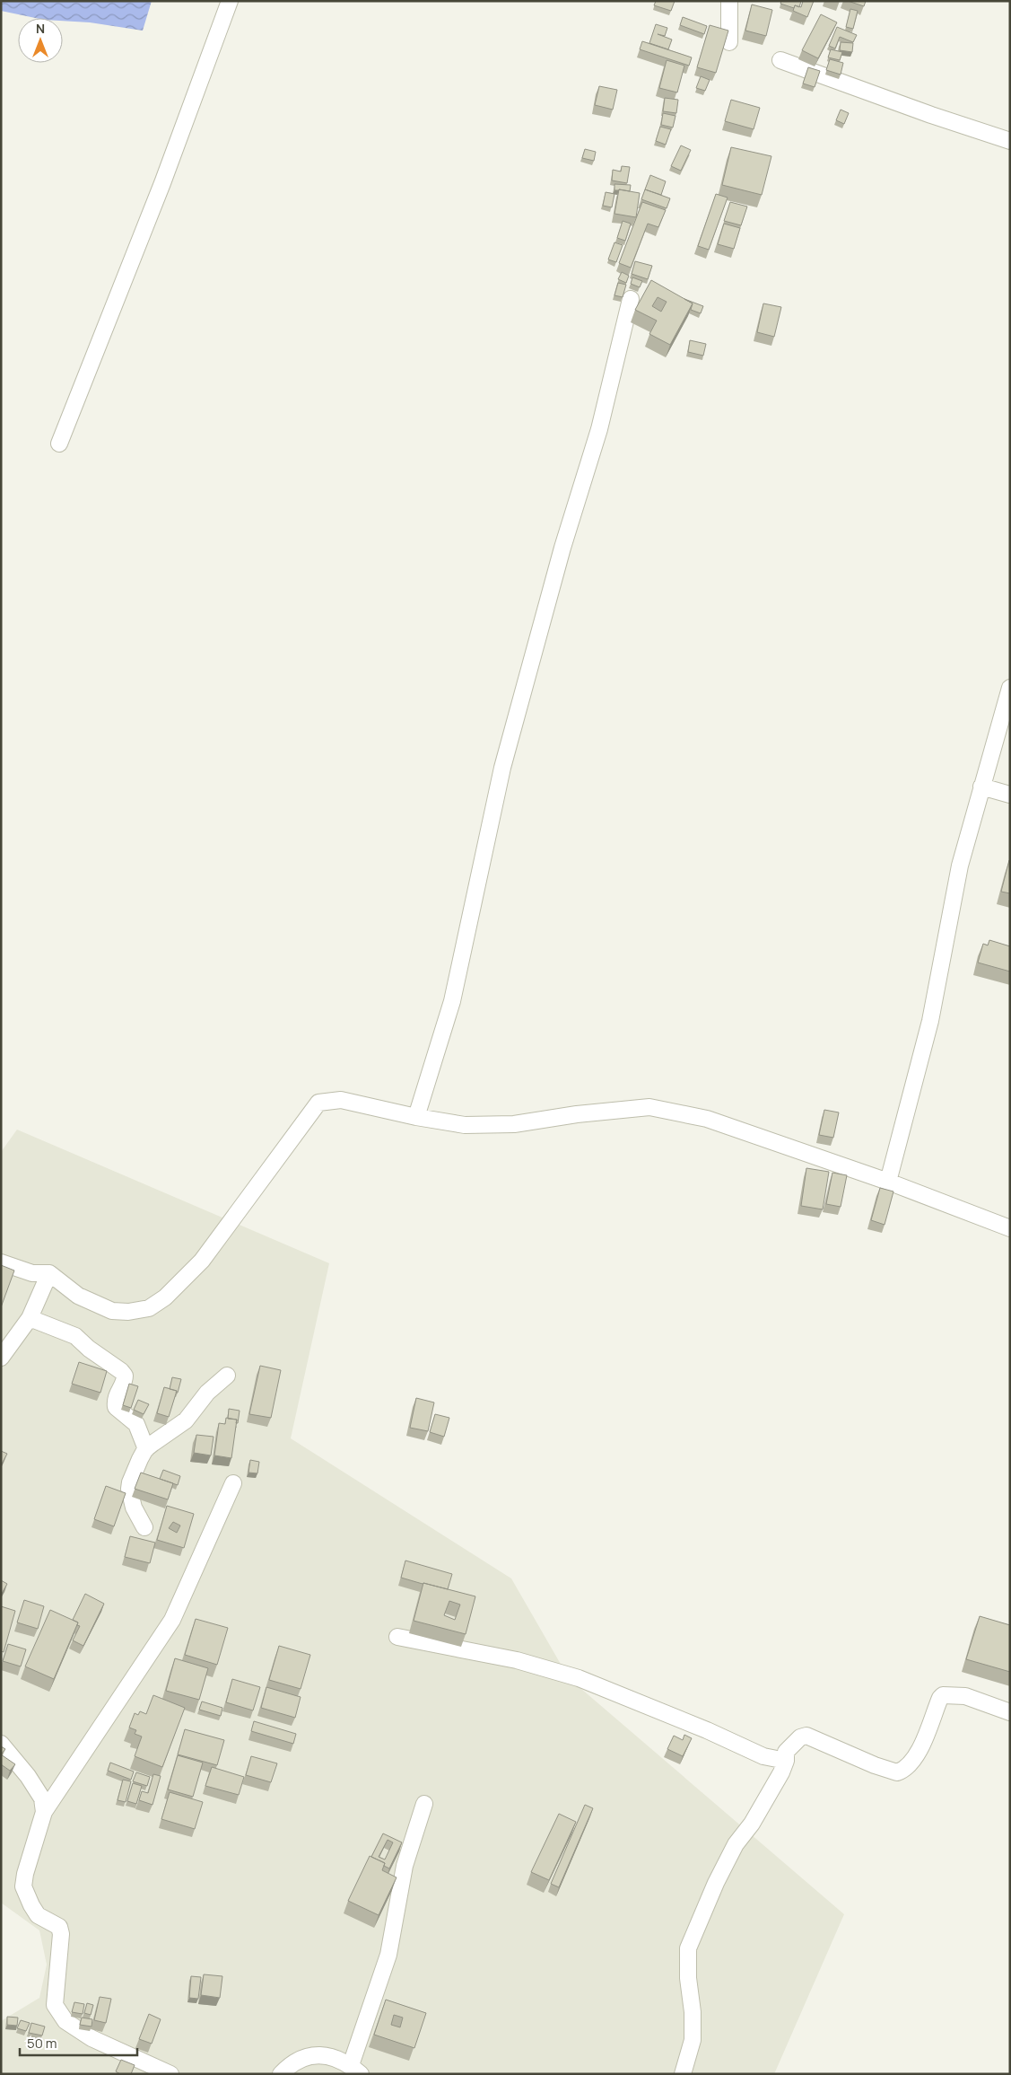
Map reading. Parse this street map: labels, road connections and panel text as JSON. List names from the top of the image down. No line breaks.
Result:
{"scale_bar":"50 m","north":"top"}
